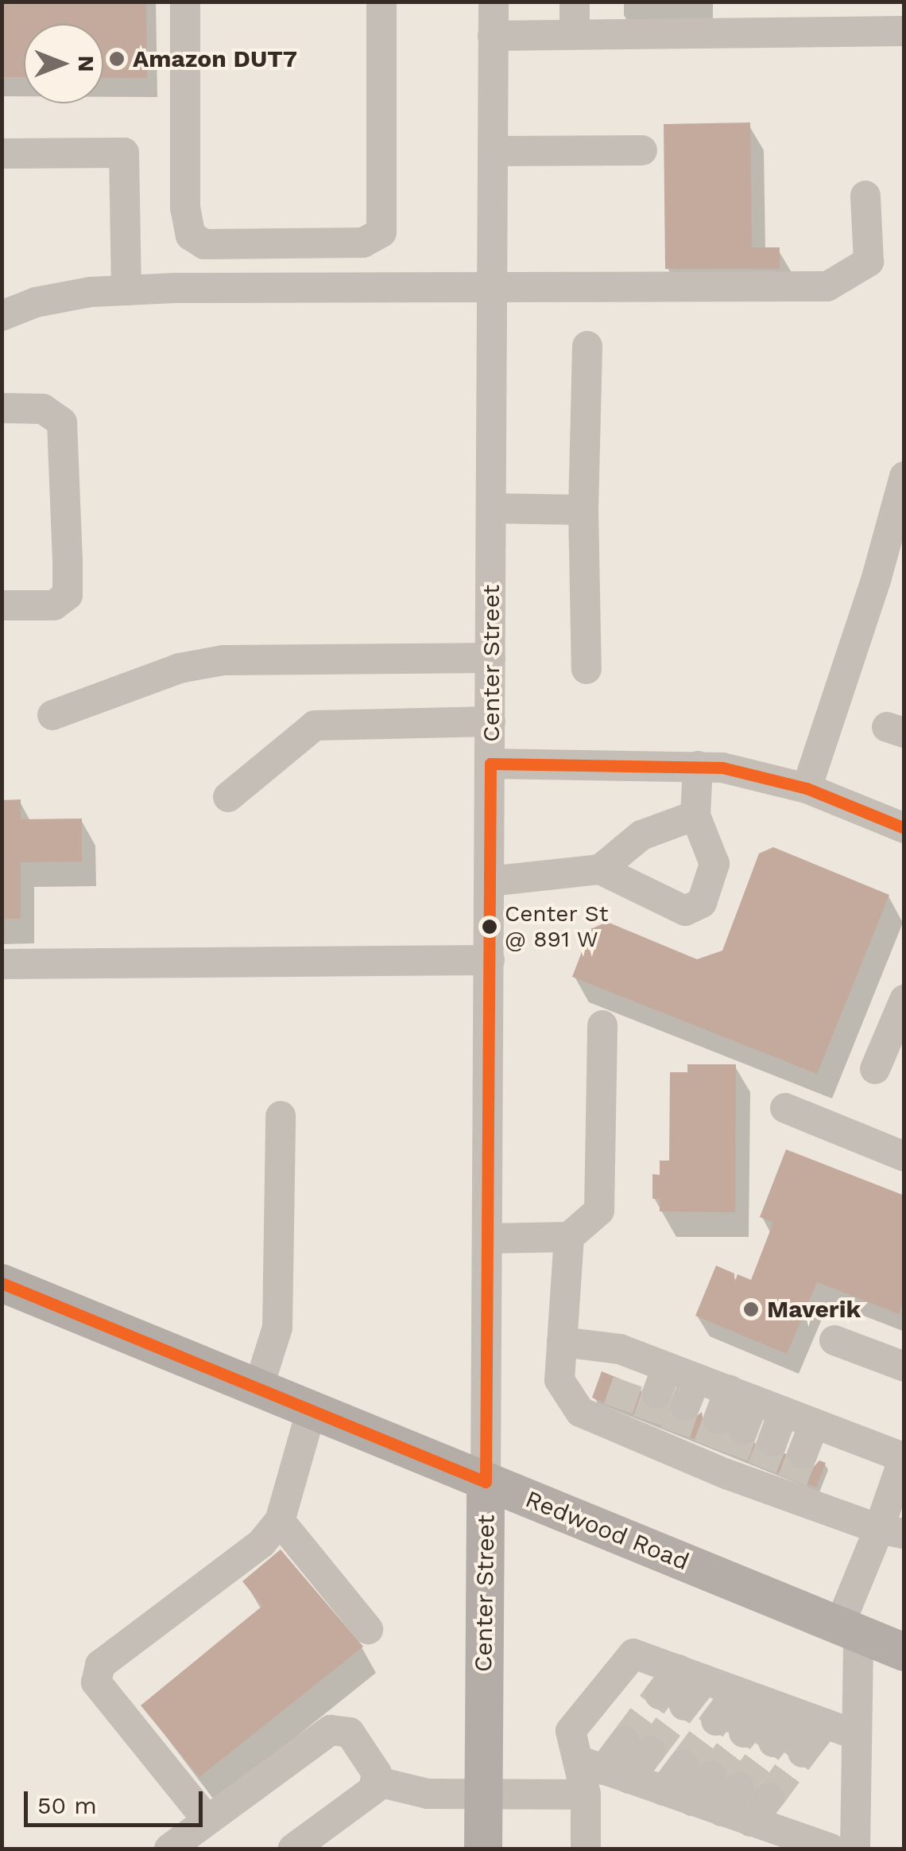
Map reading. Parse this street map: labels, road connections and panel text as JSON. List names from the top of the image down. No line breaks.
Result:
{"streets":{"main road":["Center Street","Redwood Road"]},"crossings":[["Center Street","Redwood Road"]],"places":["Amazon DUT7","Center St @ 891 W","Maverik"],"scale_bar":"50 m","north":"right"}
